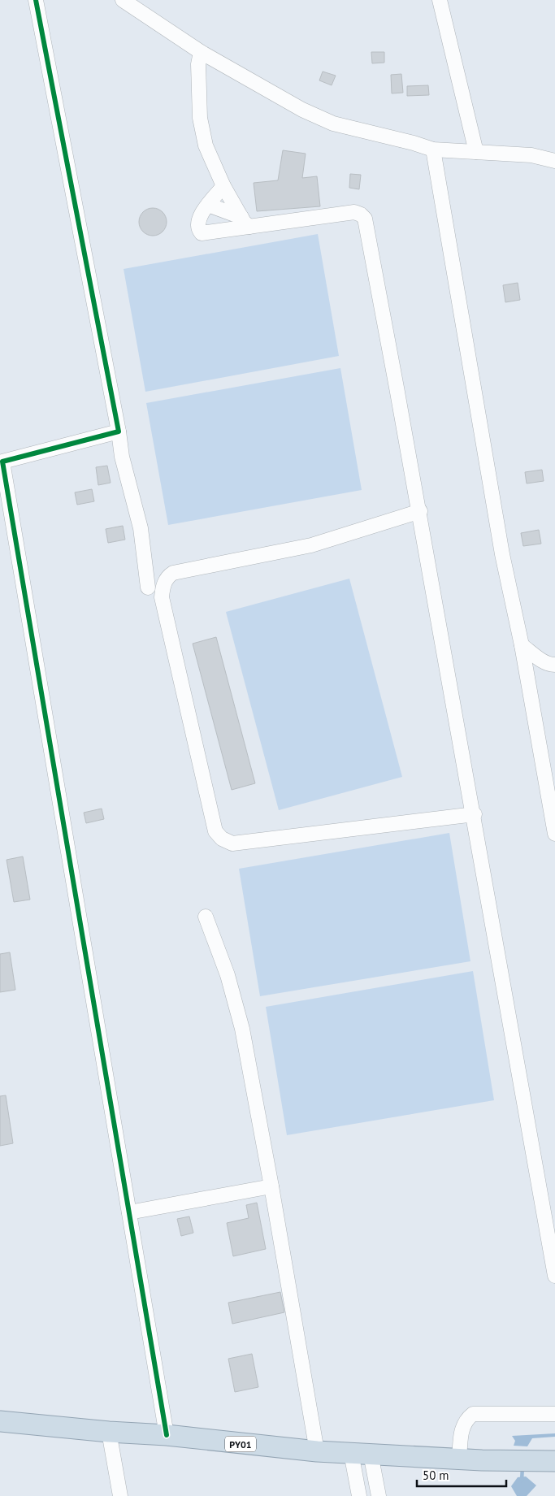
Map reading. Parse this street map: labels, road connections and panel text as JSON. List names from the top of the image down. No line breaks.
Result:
{"streets":{"highway":["PY01"]},"scale_bar":"50 m"}
